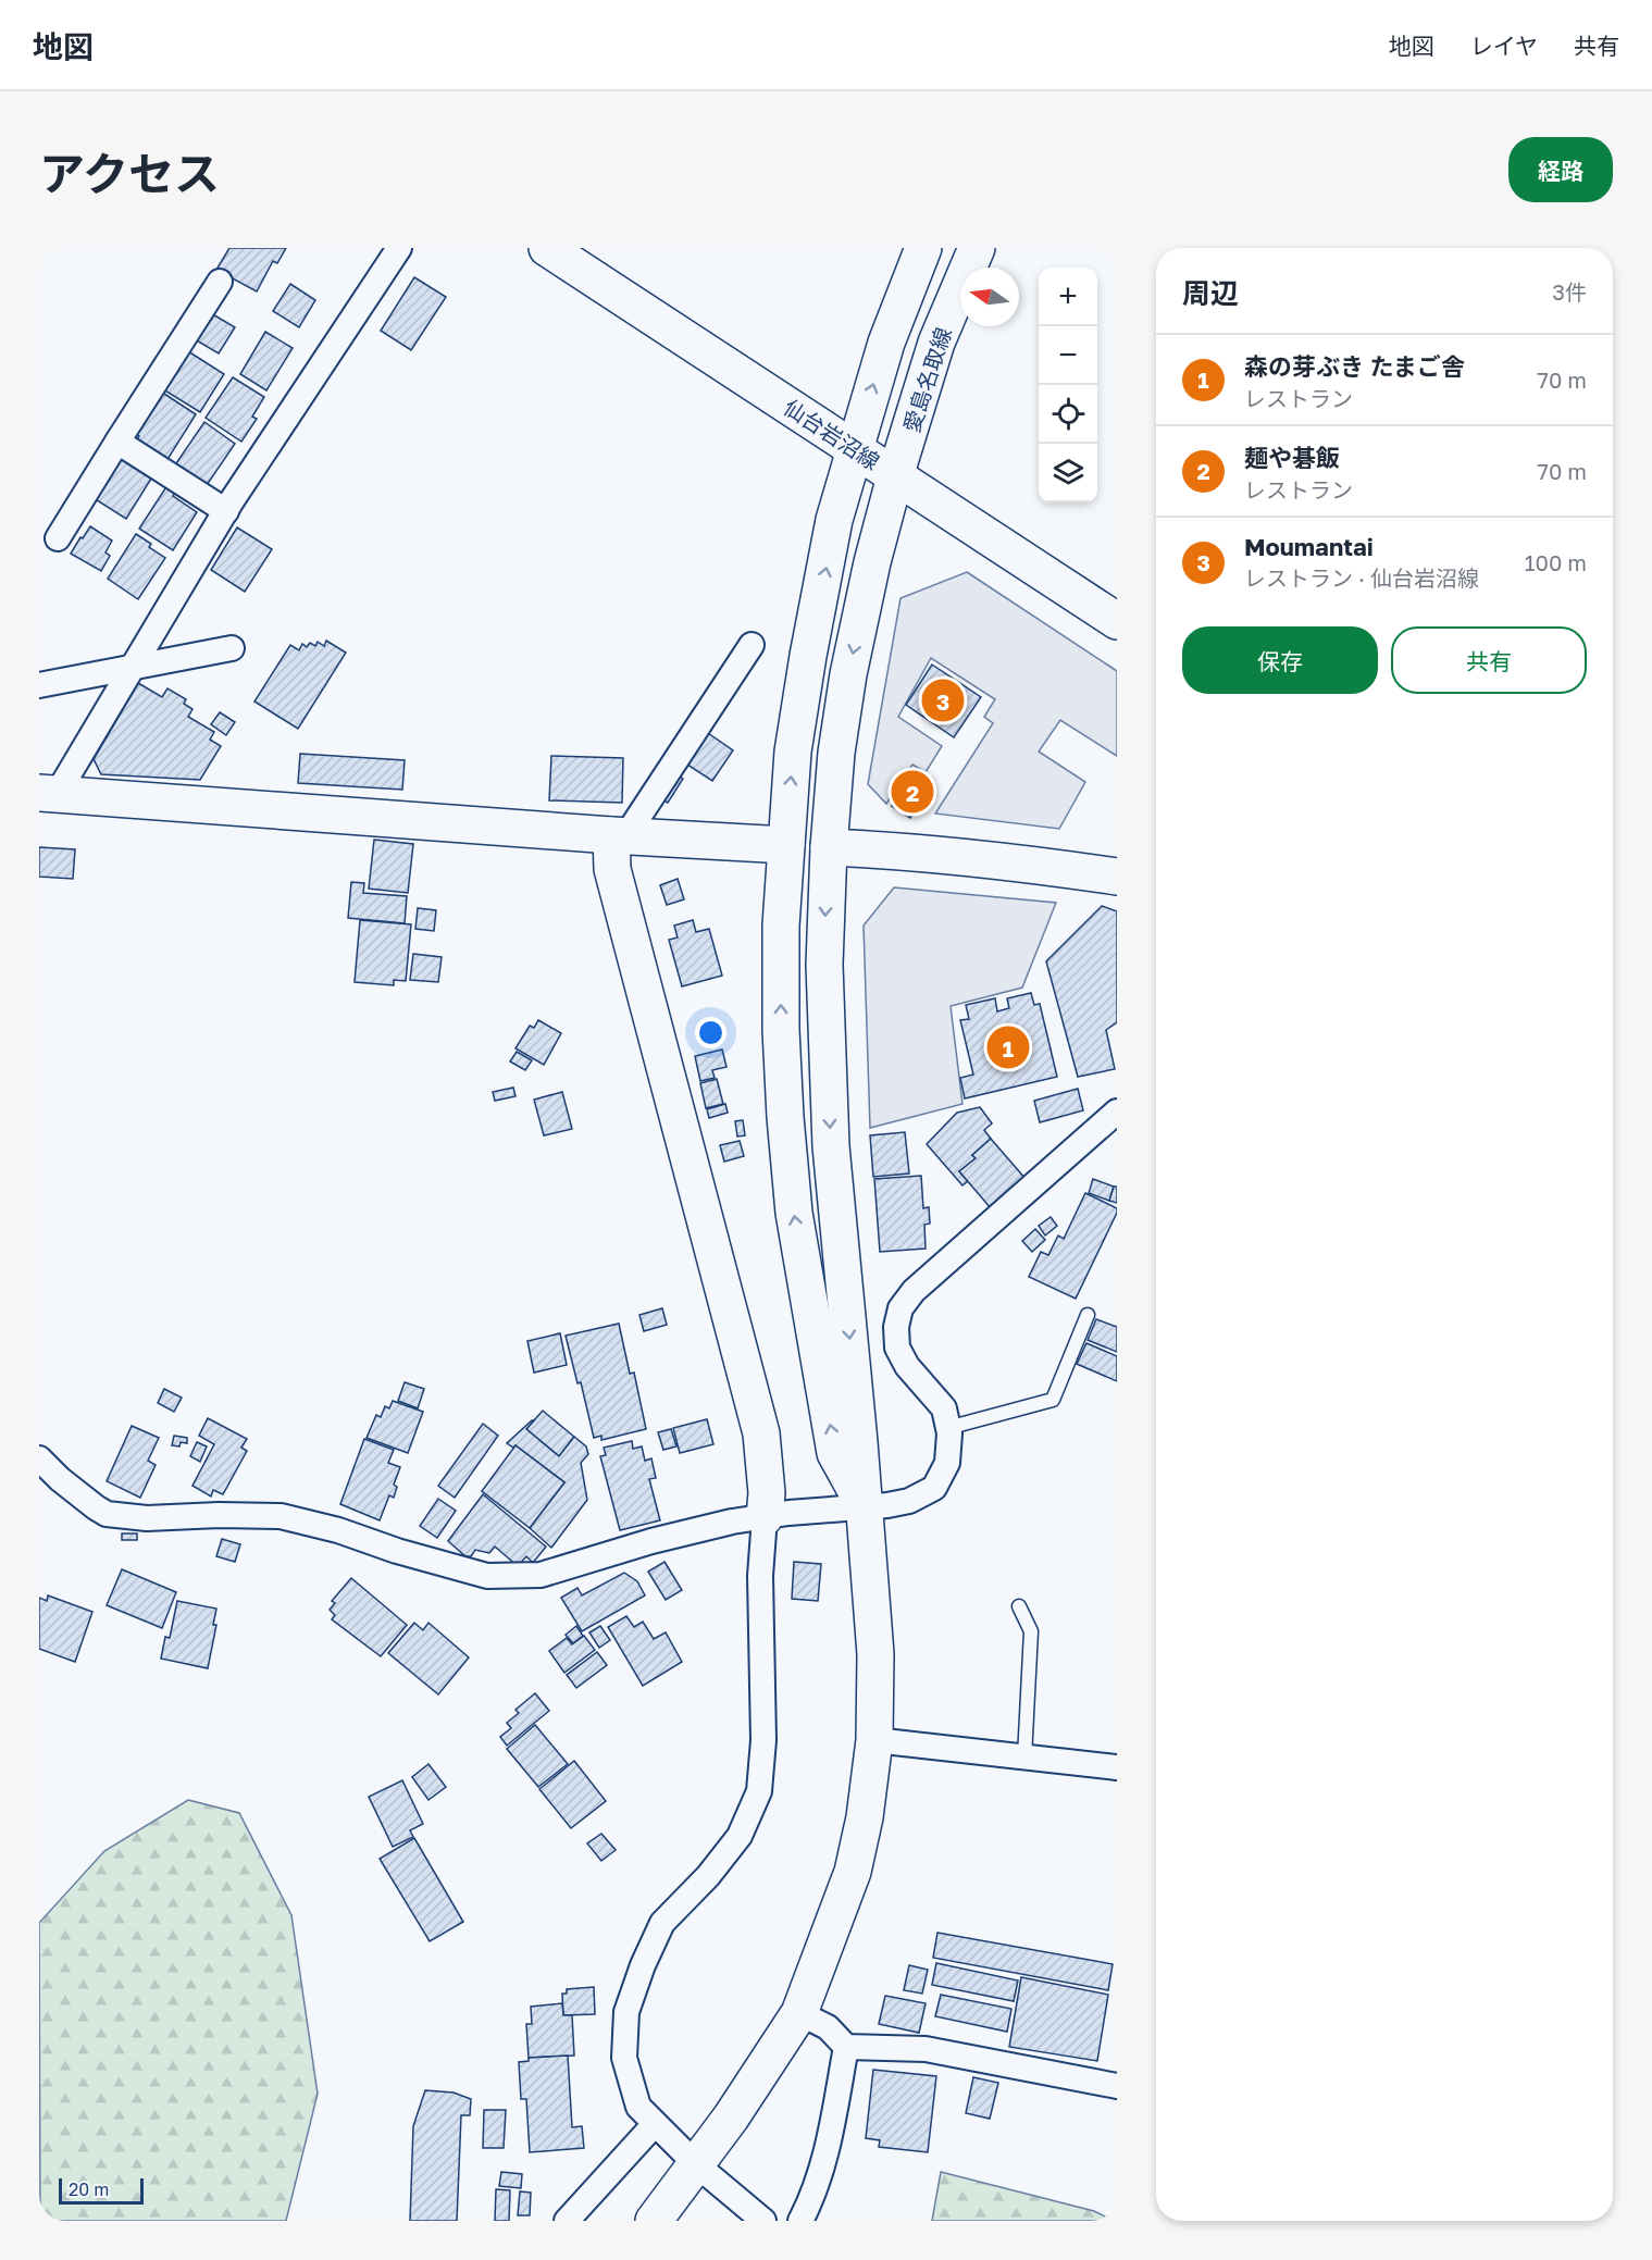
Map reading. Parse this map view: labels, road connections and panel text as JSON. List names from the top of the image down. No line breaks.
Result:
{"streets":{"street":["愛島名取線","仙台岩沼線"]},"crossings":[["愛島名取線","仙台岩沼線"]],"scale_bar":"20 m","north":"left","page":{"header":"地図","nav":["地図","レイヤ","共有"],"title":"アクセス","buttons":["経路",["保存","共有"]],"heading":["周辺","3件"],"map_buttons":["+","−"],"list":[{"mark":"1","name":"森の芽ぶき たまご舎","note":"レストラン","value":"70 m"},{"mark":"2","name":"麺や碁飯","note":"レストラン","value":"70 m"},{"mark":"3","name":"Moumantai","note":"レストラン · 仙台岩沼線","value":"100 m"}],"pins":["3","2","1"],"scale":"20 m"}}
